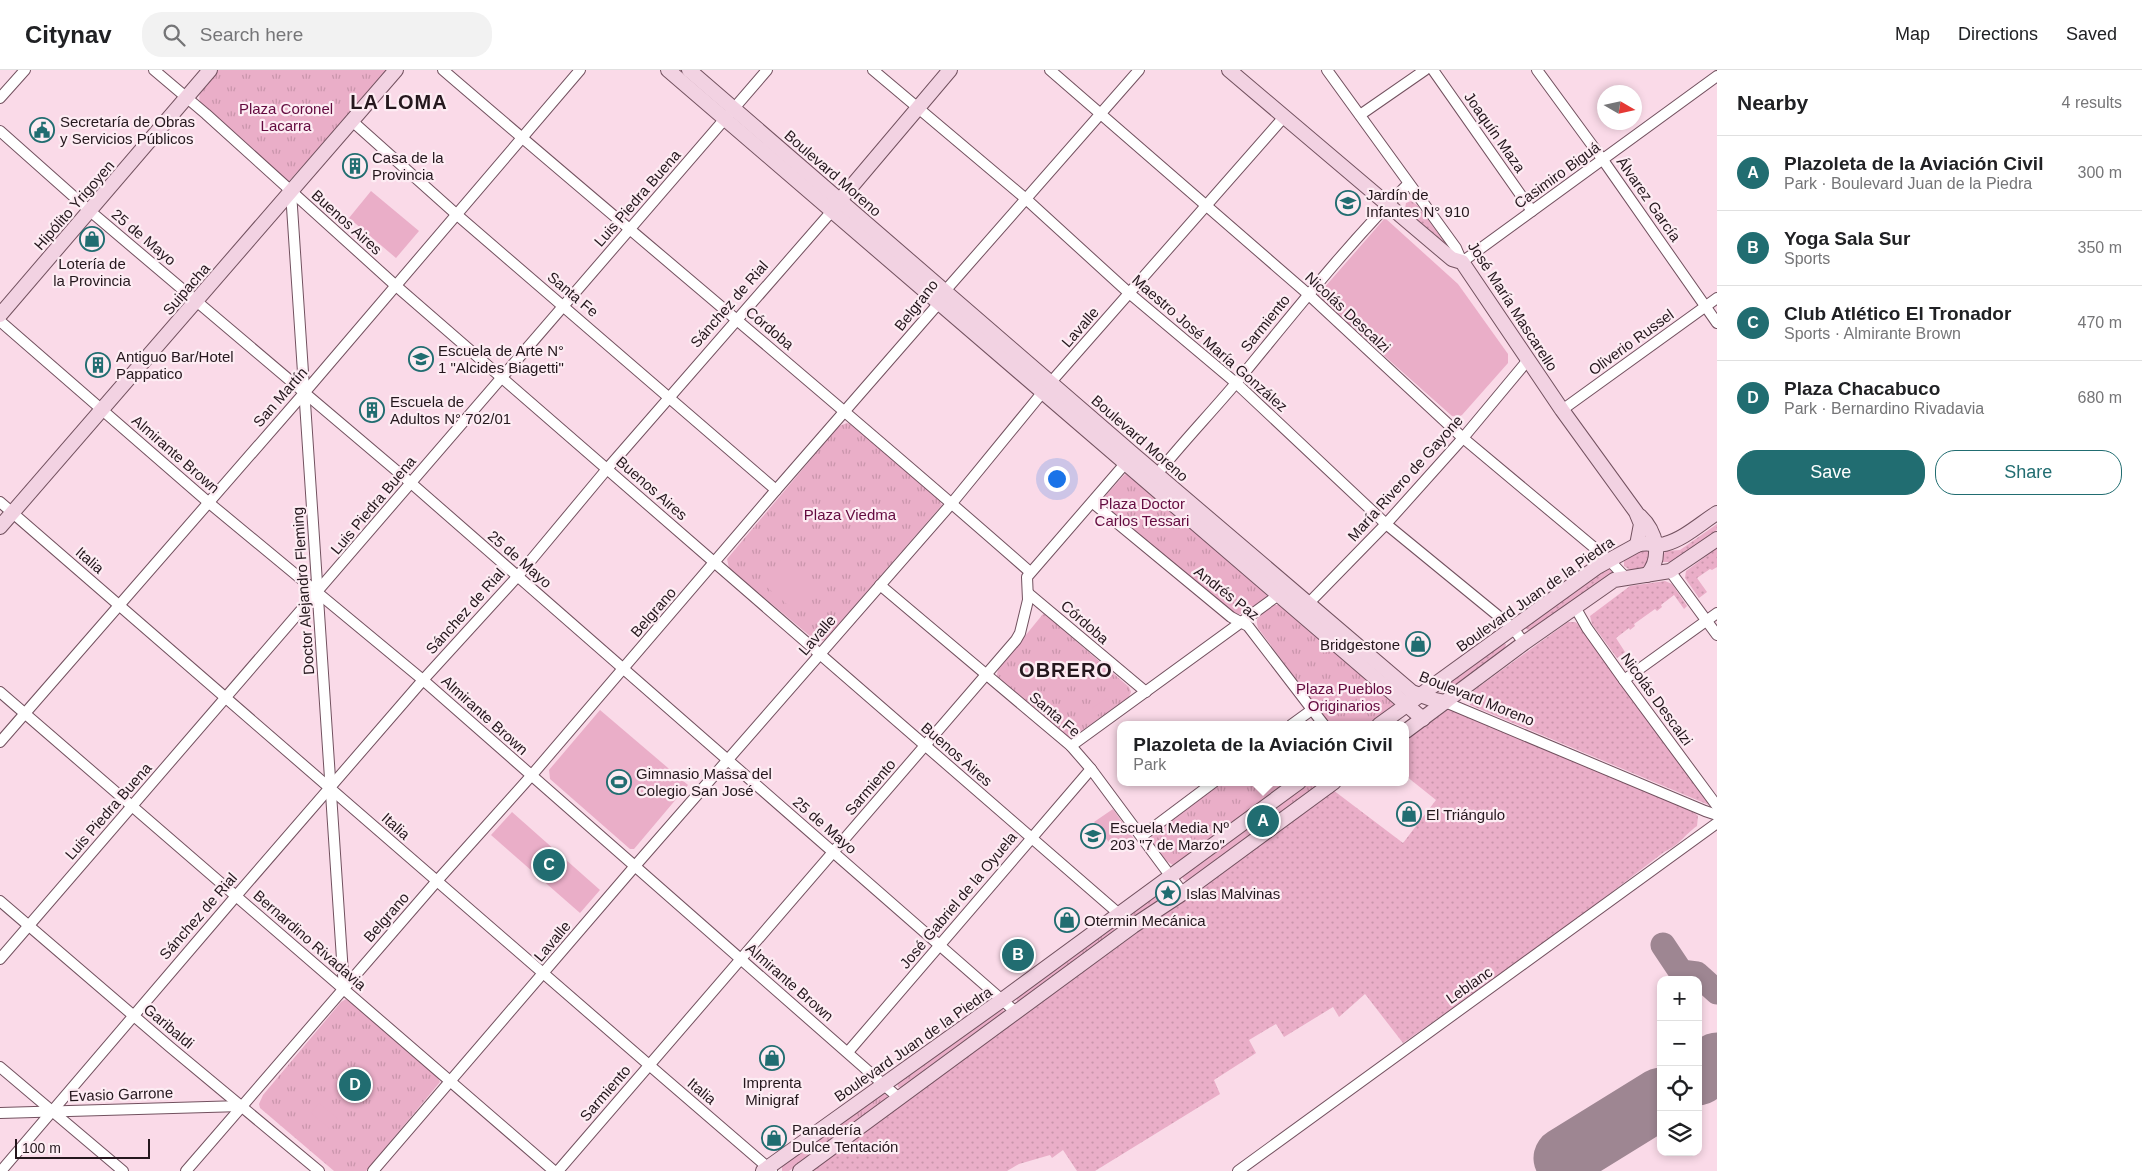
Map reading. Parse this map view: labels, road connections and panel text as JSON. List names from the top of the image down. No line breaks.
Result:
{"streets":{"main road":["Boulevard Moreno","Hipólito Yrigoyen","Suipacha","Sánchez de Rial","José María Mascarello","Boulevard Juan de la Piedra"],"street":["Joaquín Maza","Casimiro Biguá","Luis Piedra Buena","Álvarez García","Buenos Aires","25 de Mayo","Santa Fe","Belgrano","Nicolás Descalzi","Sarmiento","Lavalle","Córdoba","Oliverio Russel","Maestro José María González","San Martín","Almirante Brown","María Rivero de Gayone","Italia","Doctor Alejandro Fleming","Andrés Paz","José Gabriel de la Oyuela","Bernardino Rivadavia","Leblanc","Garibaldi","Evasio Garrone"]},"crossings":[["Joaquín Maza","Casimiro Biguá"],["Boulevard Moreno","Luis Piedra Buena"],["Boulevard Moreno","Sánchez de Rial"],["Boulevard Moreno","Belgrano"],["Boulevard Moreno","Sarmiento"],["Boulevard Moreno","Lavalle"],["Boulevard Moreno","María Rivero de Gayone"],["Boulevard Moreno","Boulevard Juan de la Piedra"],["Casimiro Biguá","Álvarez García"],["Casimiro Biguá","José María Mascarello"],["Luis Piedra Buena","Buenos Aires"],["Luis Piedra Buena","25 de Mayo"],["Luis Piedra Buena","Santa Fe"],["Luis Piedra Buena","Córdoba"],["Luis Piedra Buena","Almirante Brown"],["Luis Piedra Buena","Italia"],["Luis Piedra Buena","Doctor Alejandro Fleming"],["Luis Piedra Buena","Bernardino Rivadavia"],["Luis Piedra Buena","Garibaldi"],["Álvarez García","Oliverio Russel"],["Hipólito Yrigoyen","Buenos Aires"],["Hipólito Yrigoyen","25 de Mayo"],["Buenos Aires","Suipacha"],["Buenos Aires","Sánchez de Rial"],["Buenos Aires","Belgrano"],["Buenos Aires","Sarmiento"],["Buenos Aires","Lavalle"],["Buenos Aires","San Martín"],["Buenos Aires","Doctor Alejandro Fleming"],["Buenos Aires","Boulevard Juan de la Piedra"],["Buenos Aires","José Gabriel de la Oyuela"],["25 de Mayo","Suipacha"],["25 de Mayo","Sánchez de Rial"],["25 de Mayo","Belgrano"],["25 de Mayo","Sarmiento"],["25 de Mayo","Lavalle"],["25 de Mayo","San Martín"],["25 de Mayo","Doctor Alejandro Fleming"],["25 de Mayo","Boulevard Juan de la Piedra"],["25 de Mayo","José Gabriel de la Oyuela"],["Suipacha","Santa Fe"],["Suipacha","Almirante Brown"],["Suipacha","Italia"],["Suipacha","Doctor Alejandro Fleming"],["Santa Fe","Sánchez de Rial"],["Santa Fe","Belgrano"],["Santa Fe","Sarmiento"],["Santa Fe","Lavalle"],["Santa Fe","San Martín"],["Santa Fe","Boulevard Juan de la Piedra"],["Santa Fe","José Gabriel de la Oyuela"],["Sánchez de Rial","Córdoba"],["Sánchez de Rial","Maestro José María González"],["Sánchez de Rial","Almirante Brown"],["Sánchez de Rial","Italia"],["Sánchez de Rial","Doctor Alejandro Fleming"],["Sánchez de Rial","Bernardino Rivadavia"],["Sánchez de Rial","Garibaldi"],["Sánchez de Rial","Evasio Garrone"],["Belgrano","Nicolás Descalzi"],["Belgrano","Córdoba"],["Belgrano","Maestro José María González"],["Belgrano","Almirante Brown"],["Belgrano","Italia"],["Belgrano","Doctor Alejandro Fleming"],["Belgrano","Bernardino Rivadavia"],["Belgrano","Garibaldi"],["Belgrano","Evasio Garrone"],["José María Mascarello","Sarmiento"],["José María Mascarello","Oliverio Russel"],["José María Mascarello","María Rivero de Gayone"],["José María Mascarello","Boulevard Juan de la Piedra"],["Nicolás Descalzi","Sarmiento"],["Nicolás Descalzi","Lavalle"],["Nicolás Descalzi","María Rivero de Gayone"],["Nicolás Descalzi","Boulevard Juan de la Piedra"],["Sarmiento","Córdoba"],["Sarmiento","Maestro José María González"],["Sarmiento","Almirante Brown"],["Sarmiento","Italia"],["Lavalle","Córdoba"],["Lavalle","Maestro José María González"],["Lavalle","Almirante Brown"],["Lavalle","Italia"],["Lavalle","Bernardino Rivadavia"],["Córdoba","San Martín"],["Maestro José María González","María Rivero de Gayone"],["Maestro José María González","Boulevard Juan de la Piedra"],["San Martín","Almirante Brown"],["San Martín","Italia"],["San Martín","Doctor Alejandro Fleming"],["San Martín","Bernardino Rivadavia"],["Almirante Brown","Doctor Alejandro Fleming"],["Almirante Brown","Boulevard Juan de la Piedra"],["Almirante Brown","José Gabriel de la Oyuela"],["Italia","Doctor Alejandro Fleming"],["Italia","Boulevard Juan de la Piedra"],["Doctor Alejandro Fleming","Bernardino Rivadavia"],["Garibaldi","Evasio Garrone"]],"districts":["LA LOMA","OBRERO"],"parks":["Plaza Coronel Lacarra","Plaza Doctor Carlos Tessari","Plaza Viedma","Plaza Pueblos Originarios"],"places":{"public building":["Secretaría de Obras y Servicios Públicos"],"building":["Casa de la Provincia","Antiguo Bar/Hotel Pappatico","Escuela de Adultos N° 702/01"],"school or university":["Jardín de Infantes N° 910","Escuela de Arte N° 1 \"Alcides Biagetti\"","Escuela Media Nº 203 \"7 de Marzo\""],"shop":["Lotería de la Provincia","Bridgestone","El Triángulo","Otermin Mecánica","Imprenta Minigraf","Panadería Dulce Tentación"],"sports":["Gimnasio Massa del Colegio San José"],"place":["Islas Malvinas"]},"scale_bar":"100 m","north":"right","page":{"header":"Citynav","search":"Search here","nav":["Map","Directions","Saved"],"heading":["Nearby","4 results"],"list":[{"mark":"A","name":"Plazoleta de la Aviación Civil","note":"Park · Boulevard Juan de la Piedra","value":"300 m"},{"mark":"B","name":"Yoga Sala Sur","note":"Sports","value":"350 m"},{"mark":"C","name":"Club Atlético El Tronador","note":"Sports · Almirante Brown","value":"470 m"},{"mark":"D","name":"Plaza Chacabuco","note":"Park · Bernardino Rivadavia","value":"680 m"}],"buttons":["Save","Share"],"popup":["Plazoleta de la Aviación Civil","Park"],"pins":["A","C","B","D"],"map_buttons":["+","−"],"scale":"100 m"}}
